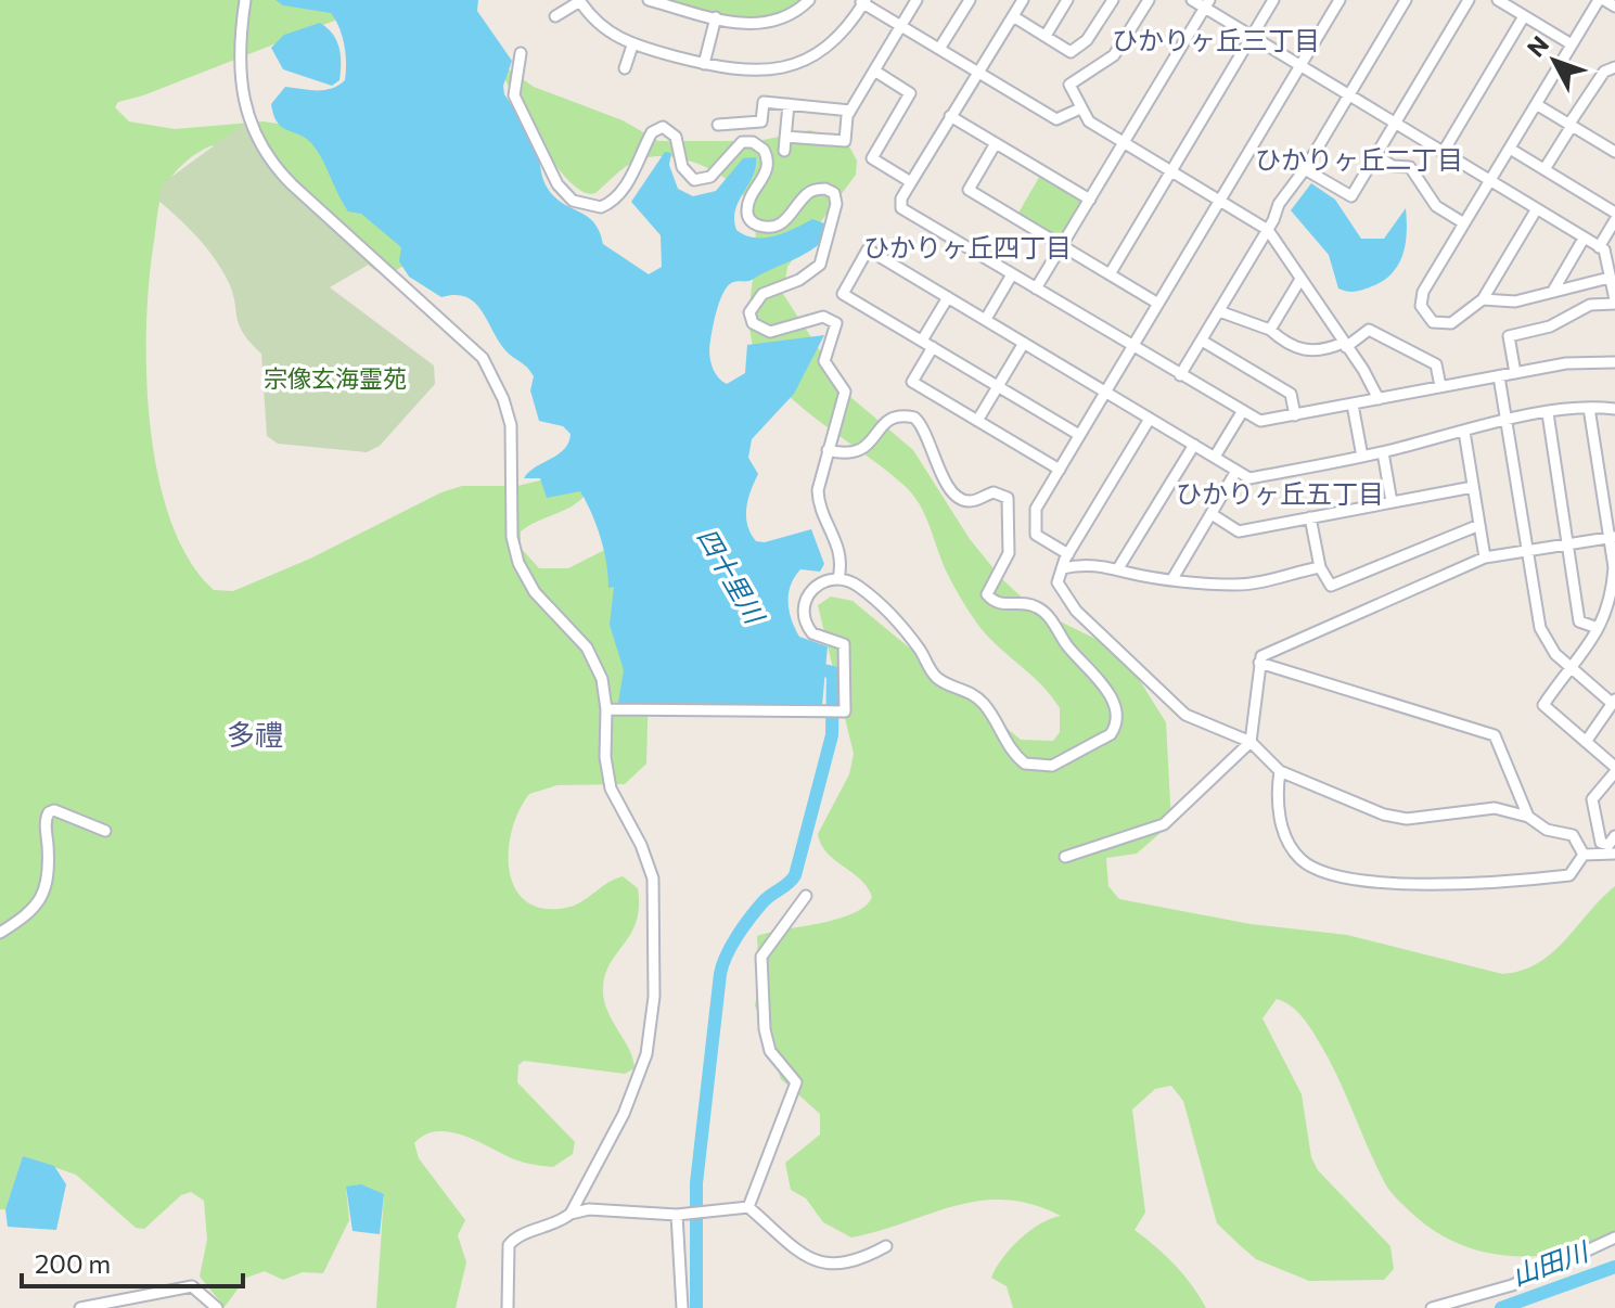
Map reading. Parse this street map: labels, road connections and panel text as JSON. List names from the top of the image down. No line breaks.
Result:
{"districts":["ひかりヶ丘三丁目","ひかりヶ丘二丁目","ひかりヶ丘四丁目","ひかりヶ丘五丁目","多禮"],"water":["四十里川","山田川"],"parks":["宗像玄海霊苑"],"scale_bar":"200 m","north":"top left"}
